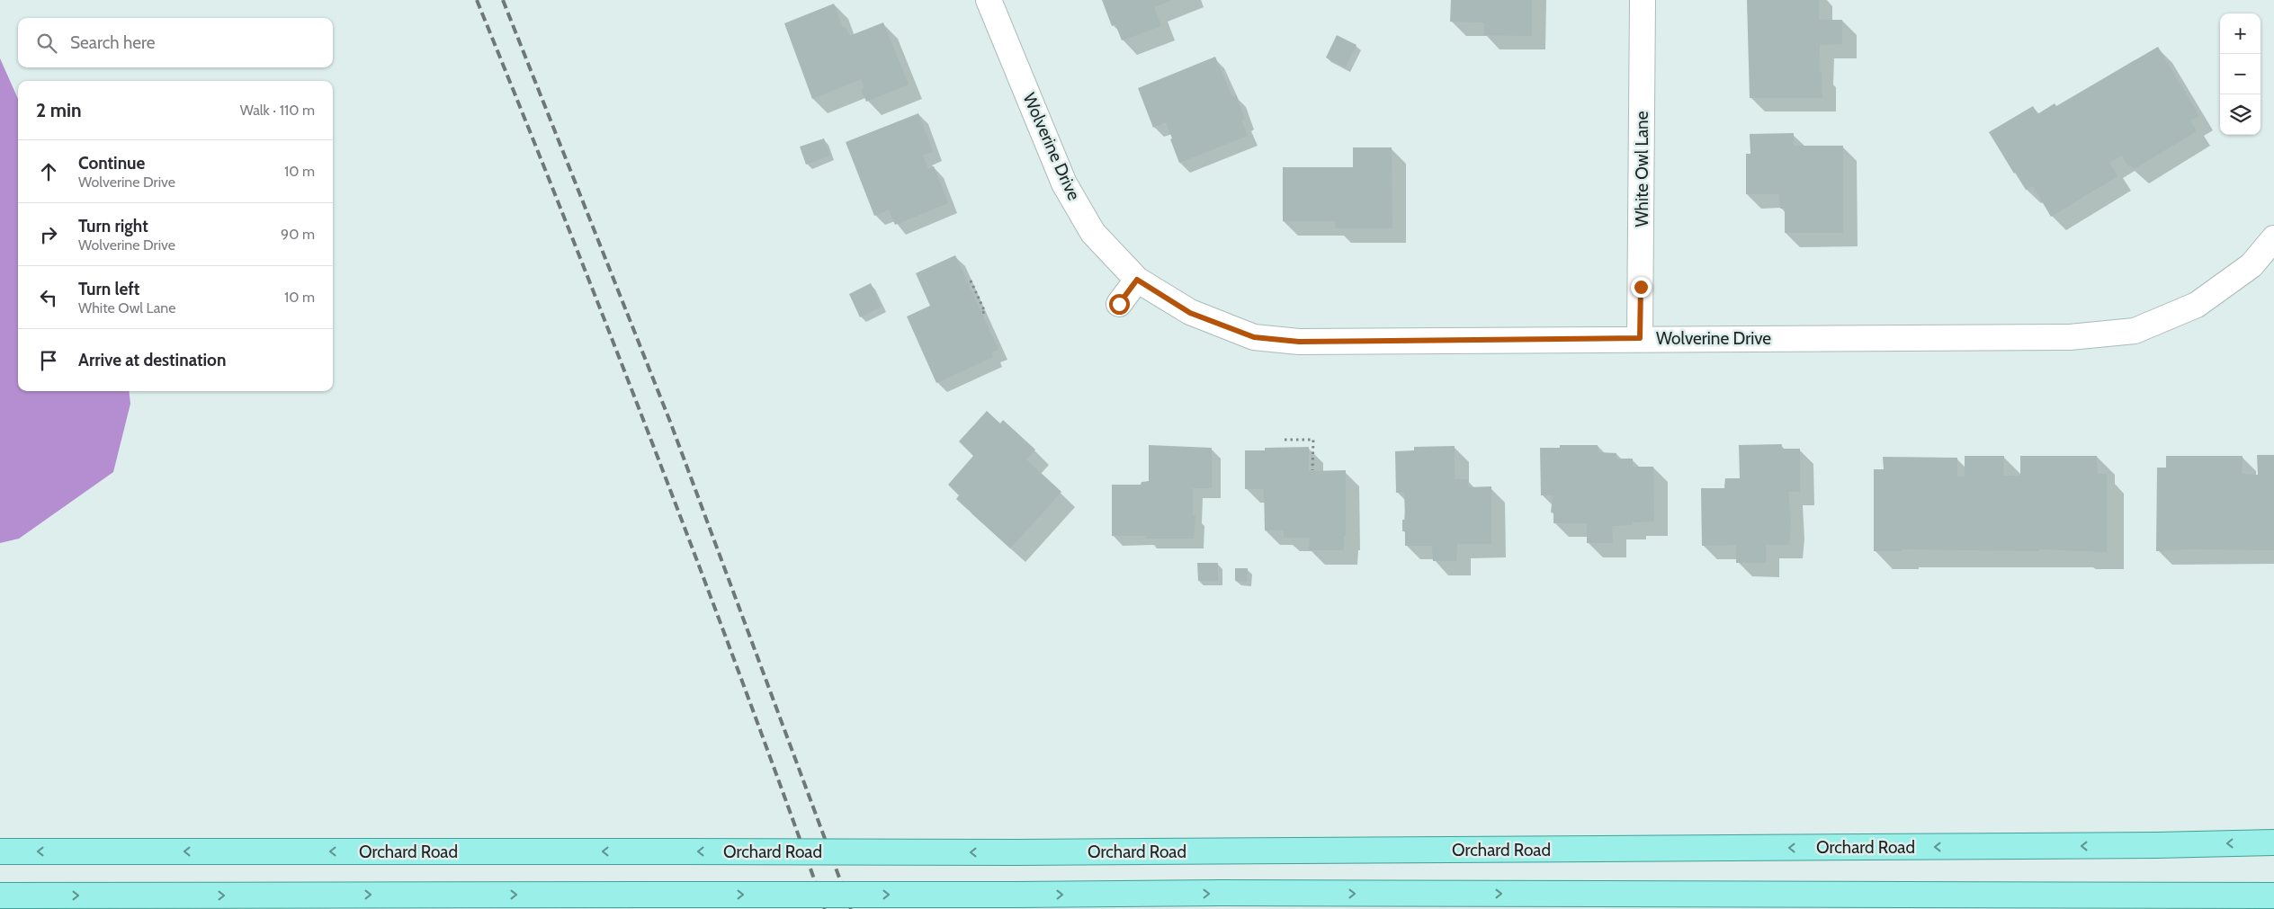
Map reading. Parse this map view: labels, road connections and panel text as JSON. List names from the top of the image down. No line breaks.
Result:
{"streets":{"main road":["Orchard Road"],"street":["Wolverine Drive","White Owl Lane"]},"crossings":[["Wolverine Drive","White Owl Lane"]],"page":{"map_buttons":["+","−"],"search":"Search here","heading":["2 min","Walk · 110 m"],"list":[["Continue","Wolverine Drive","10 m"],["Turn right","Wolverine Drive","90 m"],["Turn left","White Owl Lane","10 m"],"Arrive at destination"]}}
